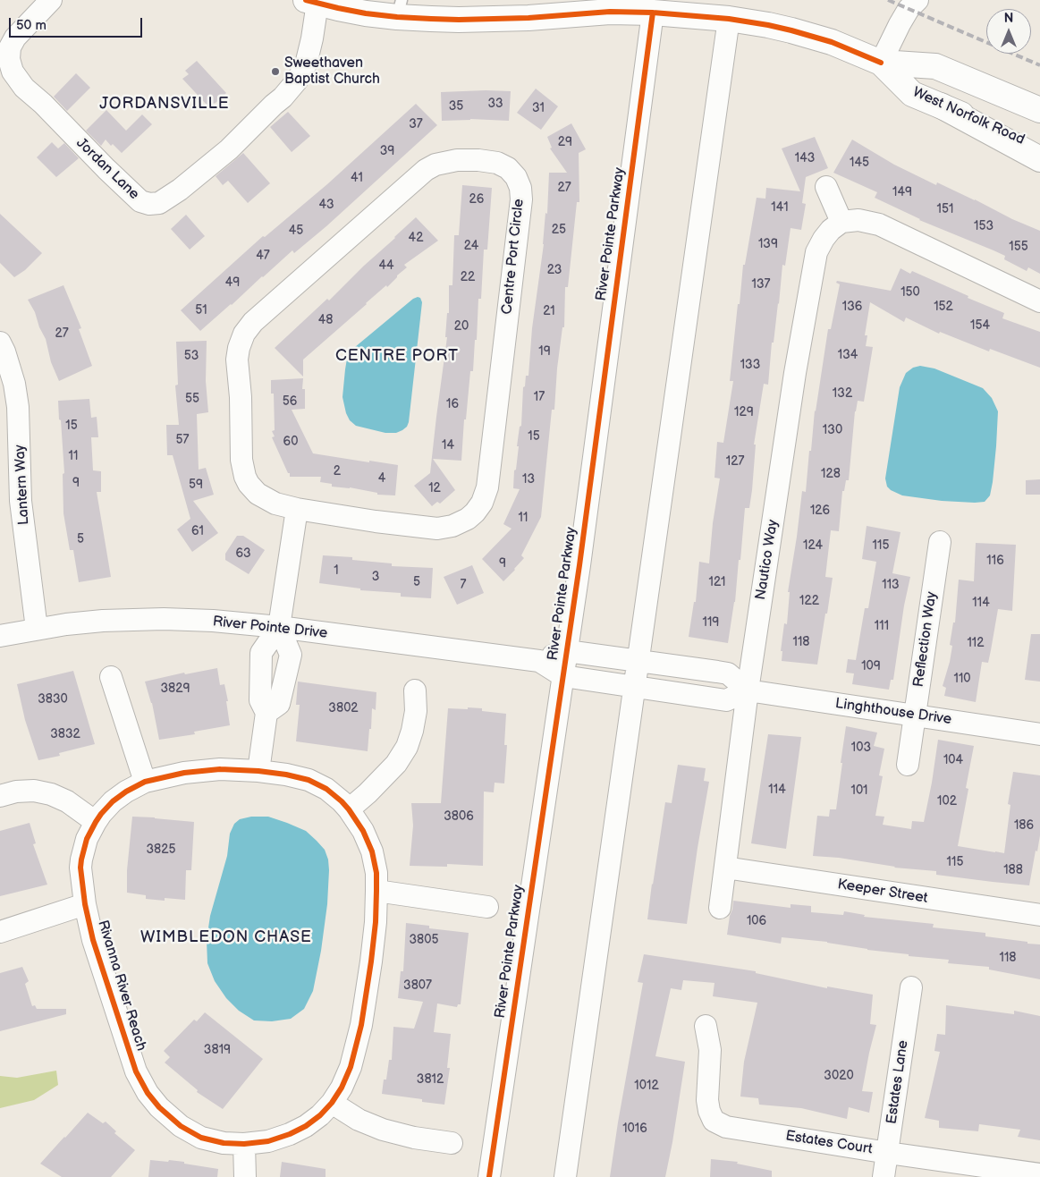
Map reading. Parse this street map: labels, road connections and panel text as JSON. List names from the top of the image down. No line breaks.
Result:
{"streets":{"main road":["West Norfolk Road"],"street":["Jordan Lane","River Pointe Parkway","Centre Port Circle","Lantern Way","Nautico Way","River Pointe Drive","Reflection Way","Linghthouse Drive","Keeper Street","Rivanna River Reach","Estates Lane","Estates Court"]},"crossings":[["West Norfolk Road","Jordan Lane"],["West Norfolk Road","River Pointe Parkway"],["River Pointe Parkway","River Pointe Drive"],["Lantern Way","River Pointe Drive"],["Nautico Way","Linghthouse Drive"],["Nautico Way","Keeper Street"],["Reflection Way","Linghthouse Drive"],["Estates Lane","Estates Court"]],"districts":["JORDANSVILLE","CENTRE PORT","WIMBLEDON CHASE"],"places":["Sweethaven Baptist Church"],"house_numbers":["33","35","31","37","29","39","143","145","41","27","149","26","43","141","151","153","25","45","42","139","24","155","47","44","23","22","49","137","150","136","152","51","21","48","154","20","27","19","134","53","133","132","17","55","56","16","129","15","130","15","57","60","14","11","127","2","128","4","13","9","59","12","126","11","61","5","124","115","63","116","9","1","3","5","121","7","113","122","114","119","111","118","112","109","110","3829","3830","3802","3832","103","104","114","101","102","3806","186","3825","115","188","106","3805","118","3807","3819","3020","3812","1012","1016"],"scale_bar":"50 m","north":"top"}
